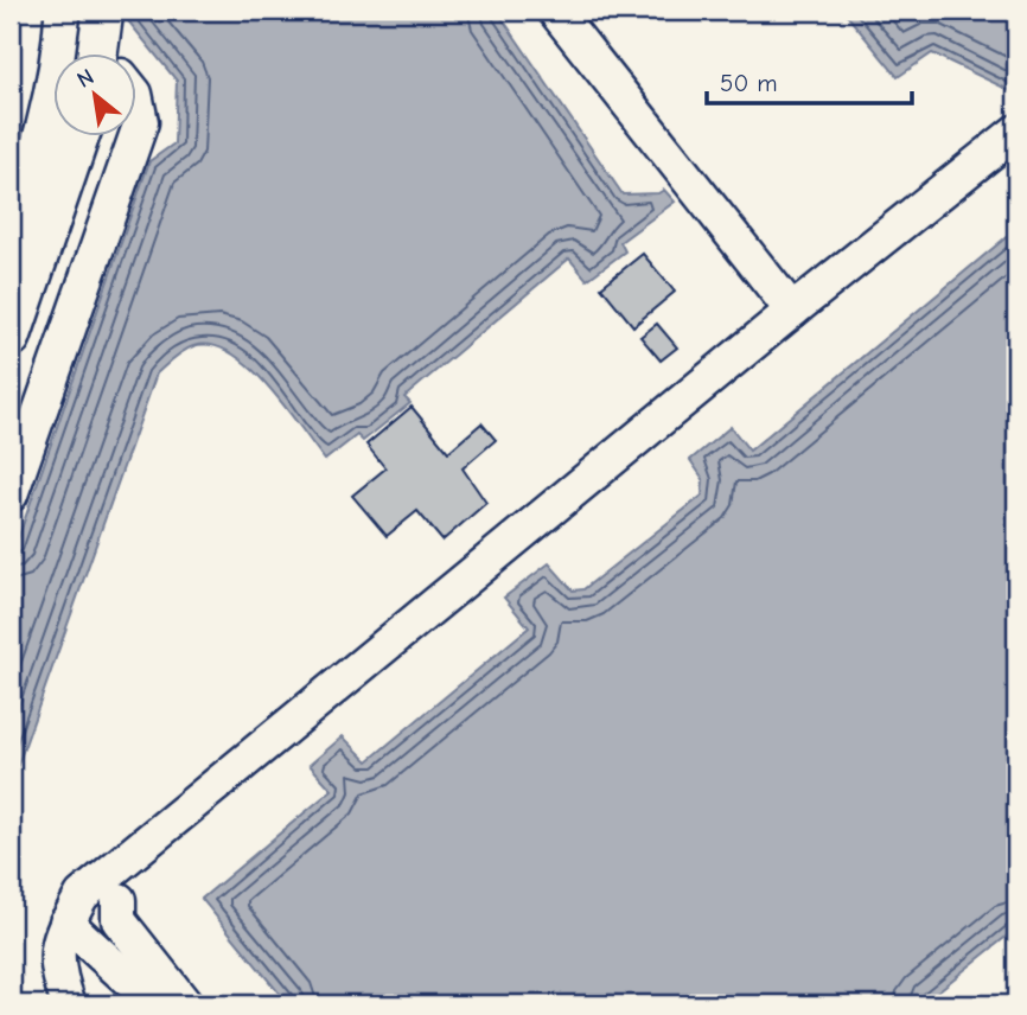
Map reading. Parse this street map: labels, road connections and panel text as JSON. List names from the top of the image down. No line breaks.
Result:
{"scale_bar":"50 m","north":"top left"}
